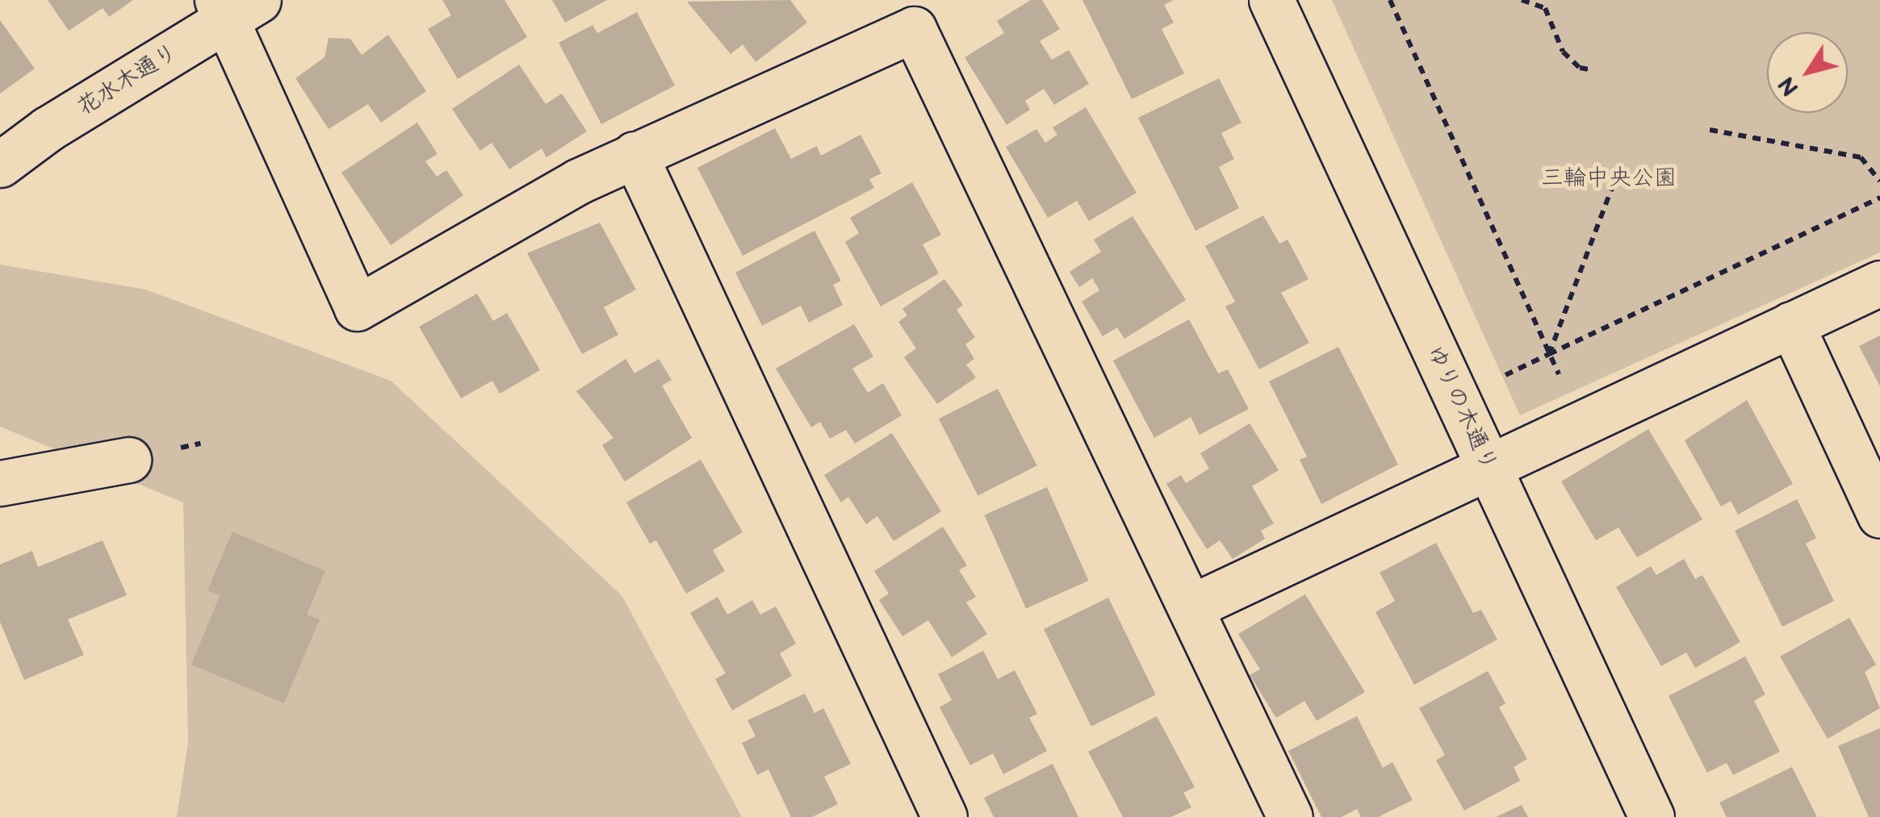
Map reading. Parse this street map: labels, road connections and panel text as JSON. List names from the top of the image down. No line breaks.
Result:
{"streets":{"street":["花水木通り","ゆりの木通り"]},"parks":["三輪中央公園"],"north":"bottom left"}
